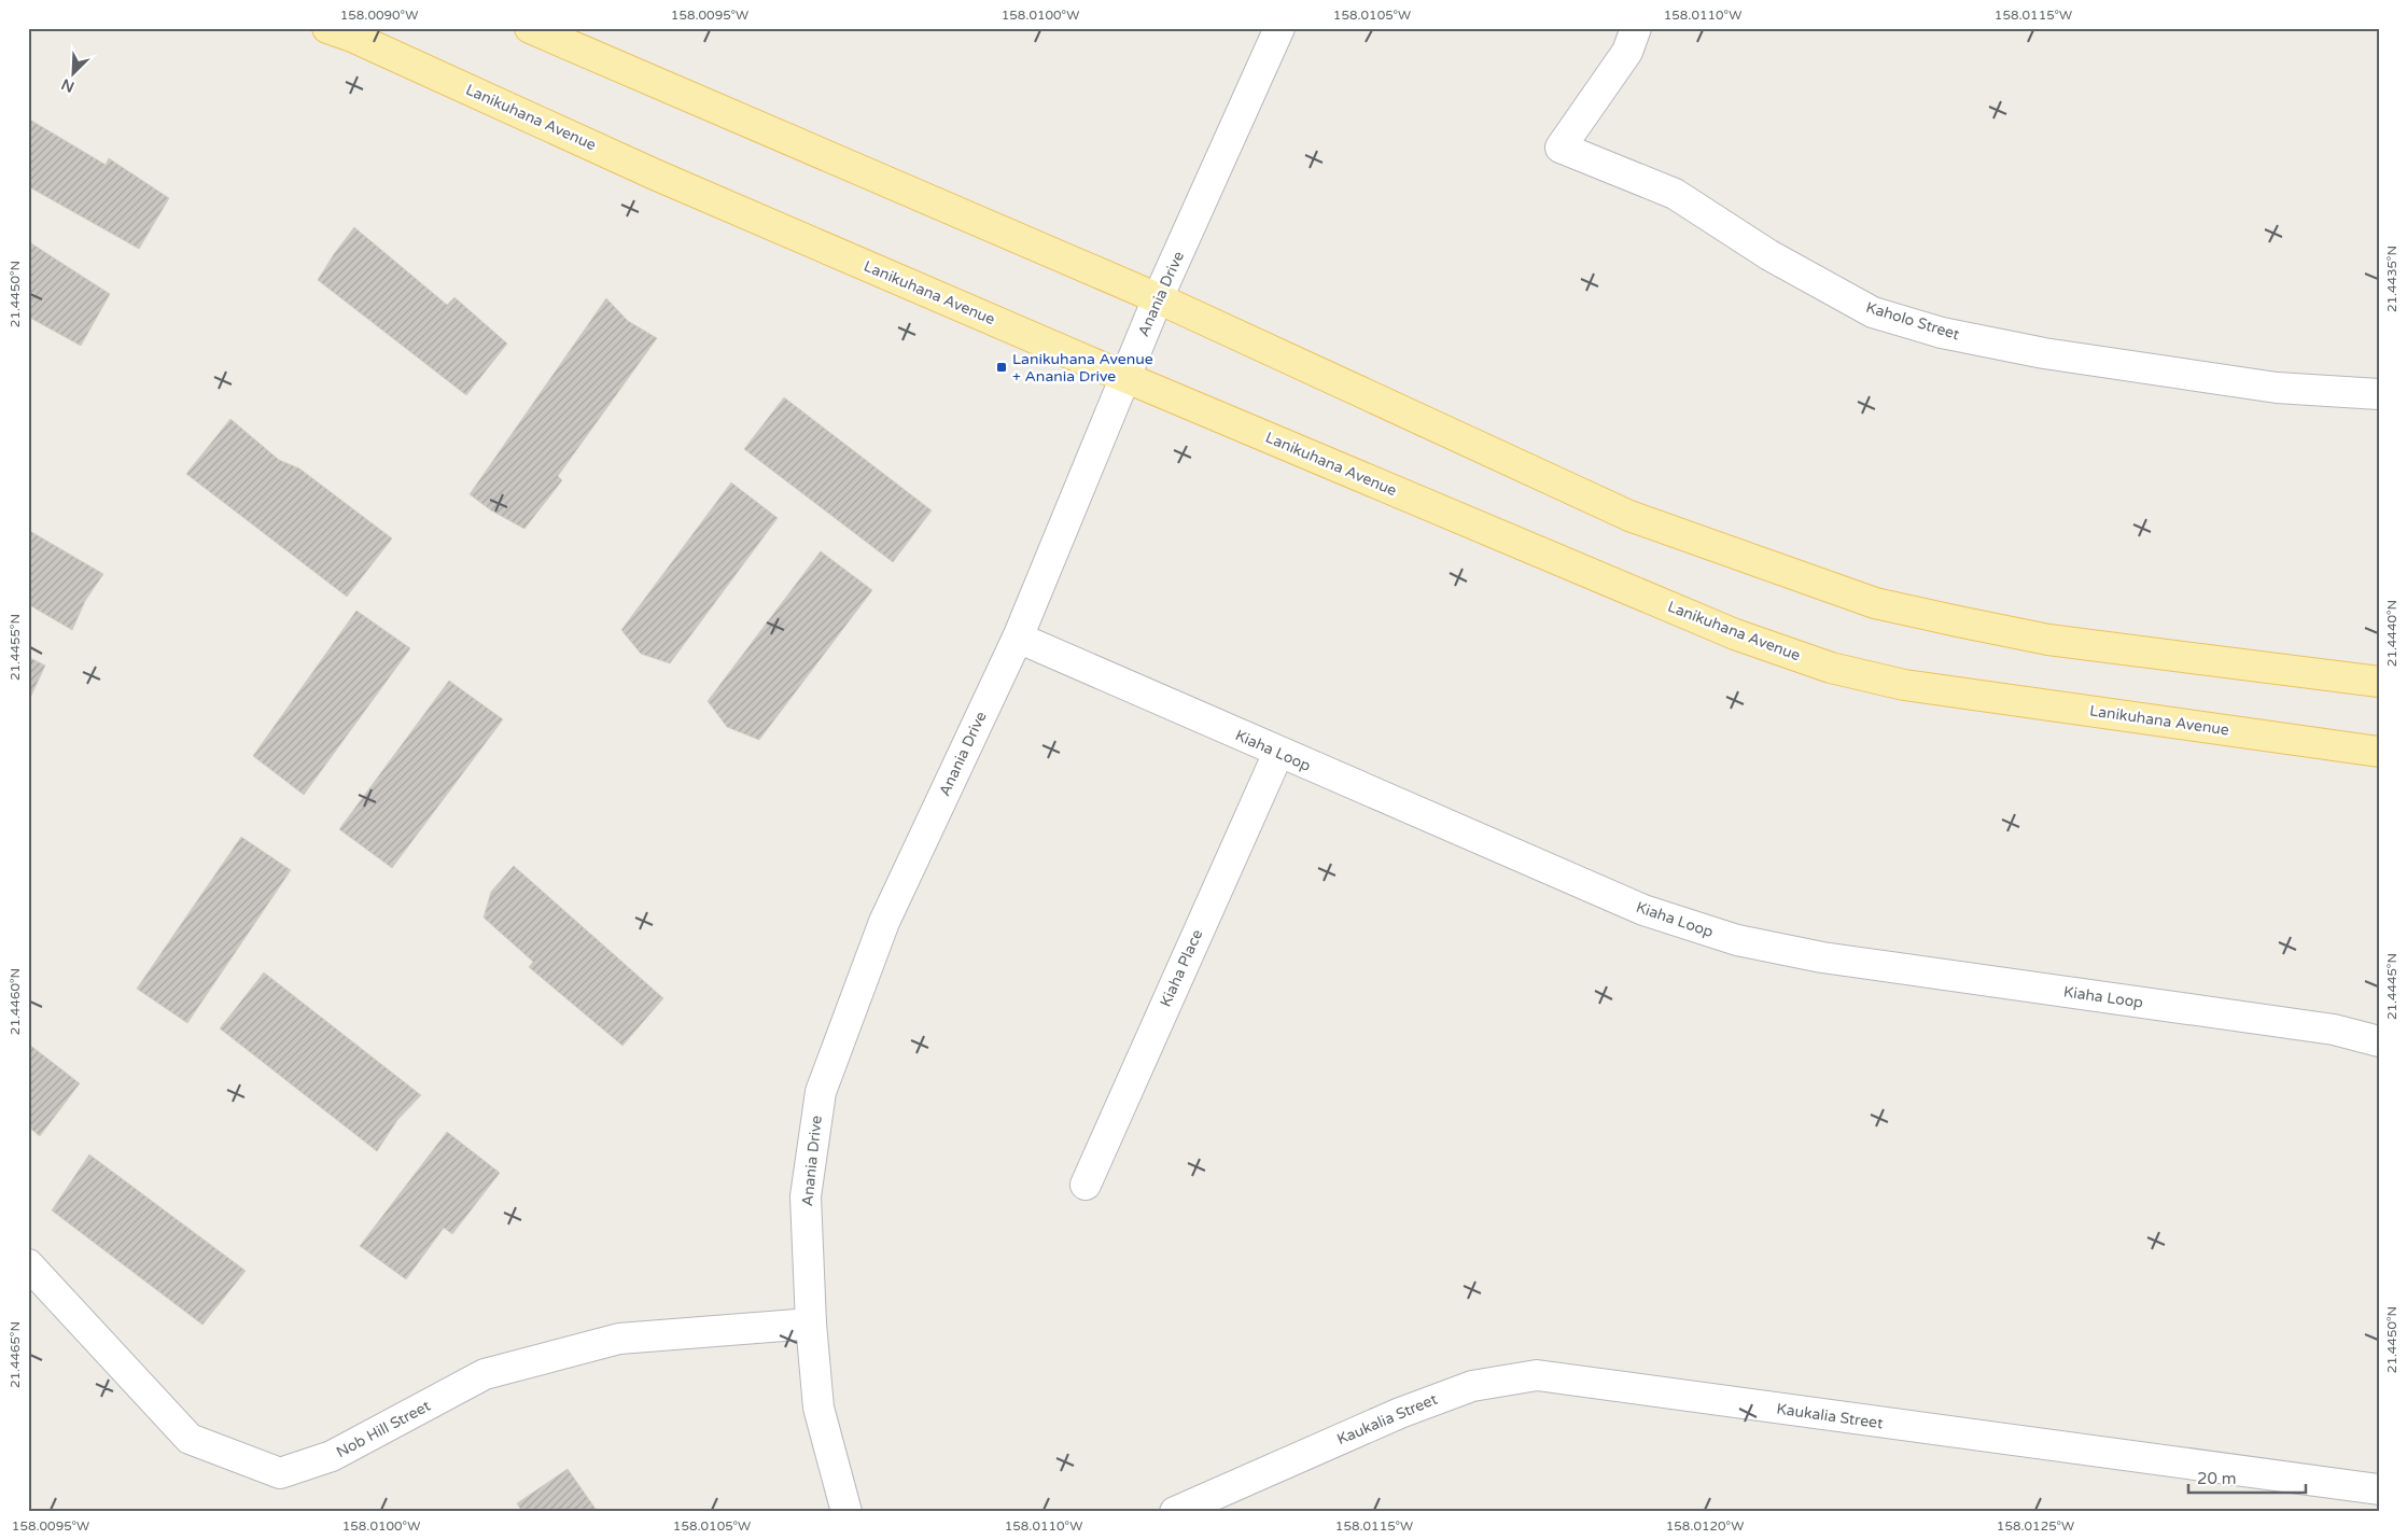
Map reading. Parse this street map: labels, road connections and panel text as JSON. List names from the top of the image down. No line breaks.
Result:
{"streets":{"main road":["Lanikuhana Avenue"],"street":["Anania Drive","Kaholo Street","Kiaha Loop","Kiaha Place","Kaukalia Street","Nob Hill Street"]},"crossings":[["Lanikuhana Avenue","Anania Drive"],["Anania Drive","Kiaha Loop"],["Anania Drive","Nob Hill Street"],["Kiaha Loop","Kiaha Place"]],"places":{"transit":["Lanikuhana Avenue + Anania Drive"]},"scale_bar":"20 m","north":"bottom left","coordinates":["158.0090°W","158.0095°W","158.0100°W","158.0105°W","158.0110°W","158.0115°W","21.4435°N","21.4450°N","21.4440°N","21.4455°N","21.4445°N","21.4460°N","21.4465°N","158.0120°W","158.0125°W"]}
